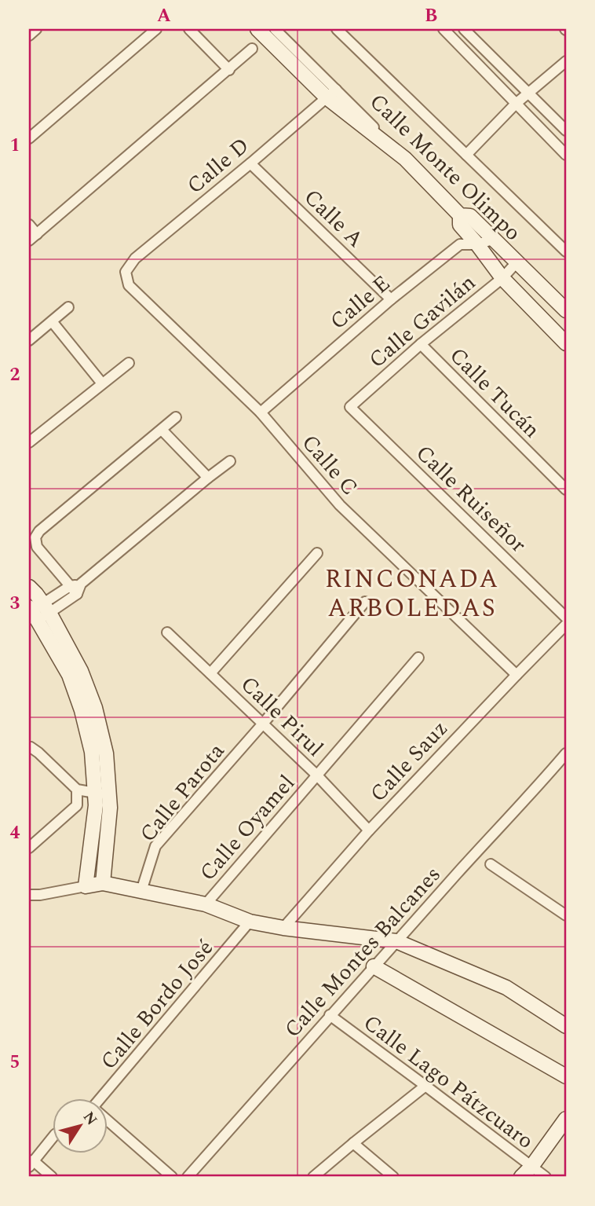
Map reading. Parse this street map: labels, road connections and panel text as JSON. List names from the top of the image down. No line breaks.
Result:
{"streets":{"main road":["Calle Monte Olimpo"],"street":["Calle D","Calle A","Calle E","Calle Gavilán","Calle Tucán","Calle C","Calle Ruiseñor","Calle Pirul","Calle Sauz","Calle Parota","Calle Oyamel","Calle Montes Balcanes","Calle Bordo José","Calle Lago Pátzcuaro"]},"crossings":[["Calle D","Calle Monte Olimpo"],["Calle D","Calle A"],["Calle D","Calle C"],["Calle Monte Olimpo","Calle E"],["Calle Monte Olimpo","Calle Gavilán"],["Calle A","Calle E"],["Calle E","Calle C"],["Calle Gavilán","Calle Tucán"],["Calle Gavilán","Calle Ruiseñor"],["Calle C","Calle Sauz"],["Calle Pirul","Calle Sauz"],["Calle Pirul","Calle Parota"],["Calle Pirul","Calle Oyamel"],["Calle Montes Balcanes","Calle Lago Pátzcuaro"]],"districts":["RINCONADA ARBOLEDAS"],"north":"top right","grid":{"columns":["A","B"],"rows":["1","2","3","4","5"]}}
